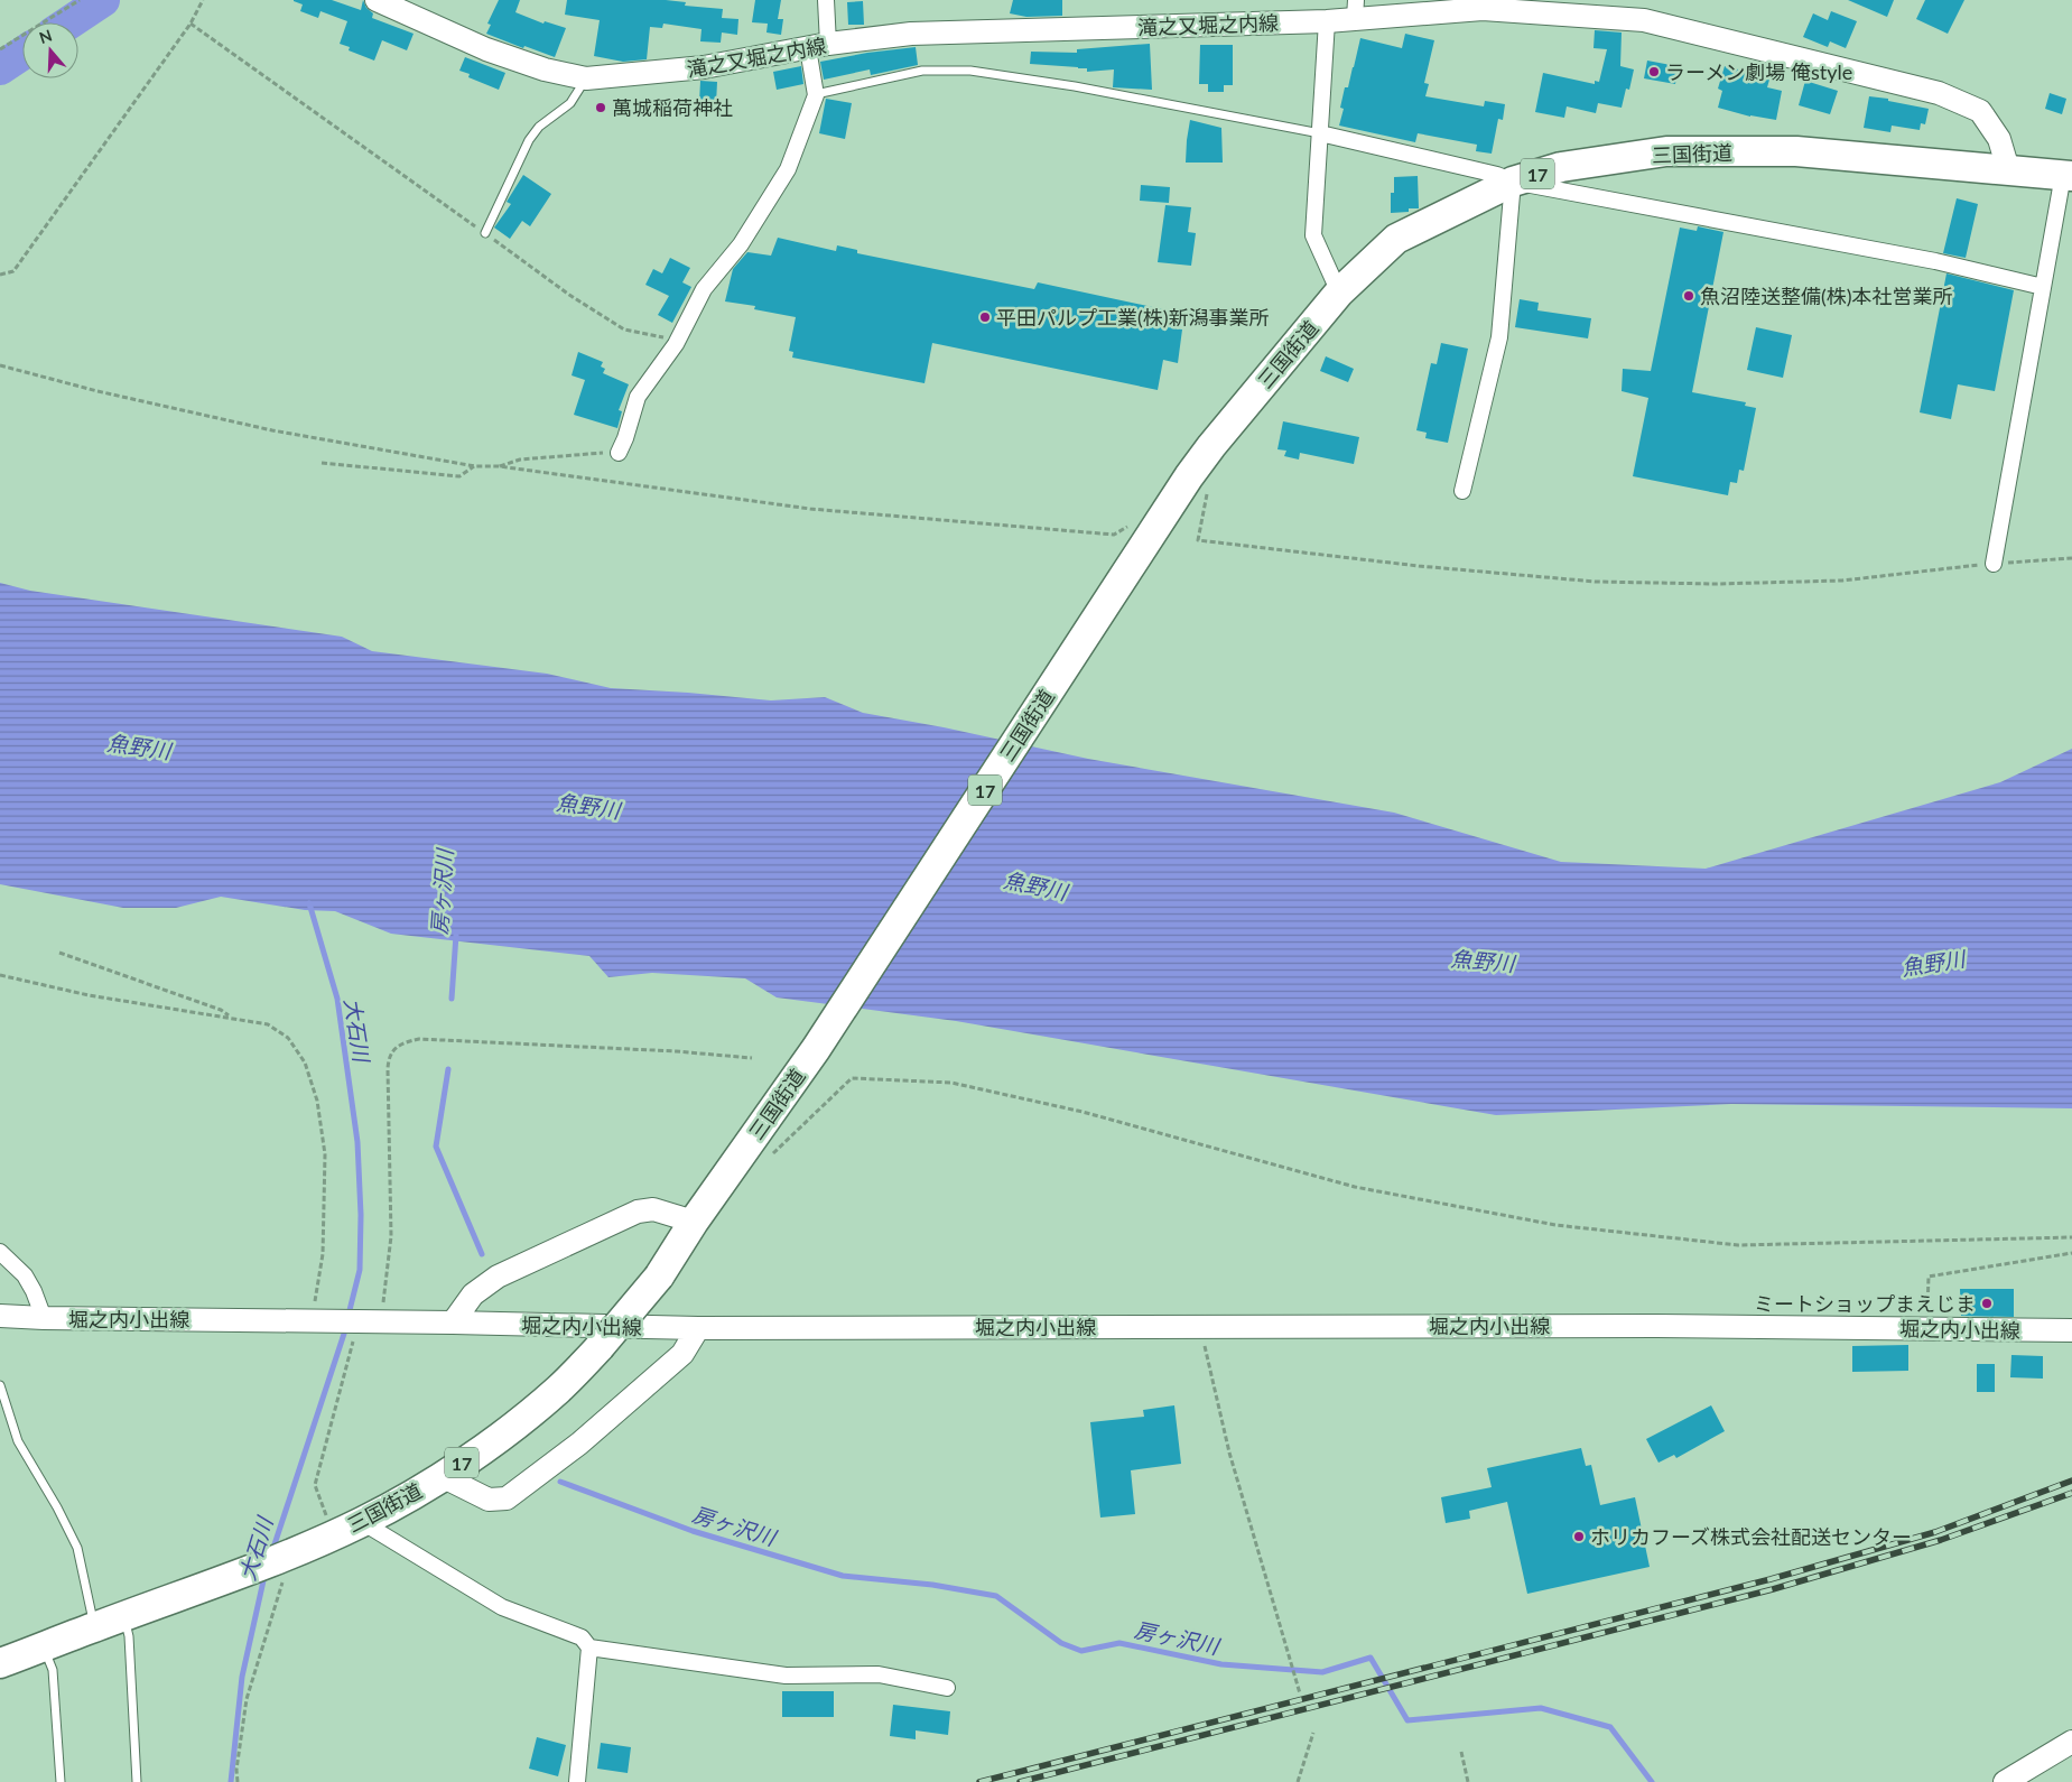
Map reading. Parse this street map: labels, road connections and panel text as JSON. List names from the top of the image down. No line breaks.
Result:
{"streets":{"highway":["三国街道","17"],"main road":["滝之又堀之内線","堀之内小出線"]},"crossings":[["滝之又堀之内線","三国街道"]],"water":["魚野川","房ヶ沢川","大石川"],"places":["ラーメン劇場 俺style","萬城稲荷神社","魚沼陸送整備(株)本社営業所","平田パルプ工業(株)新潟事業所","ミートショップまえじま","ホリカフーズ株式会社配送センター"],"north":"top"}
